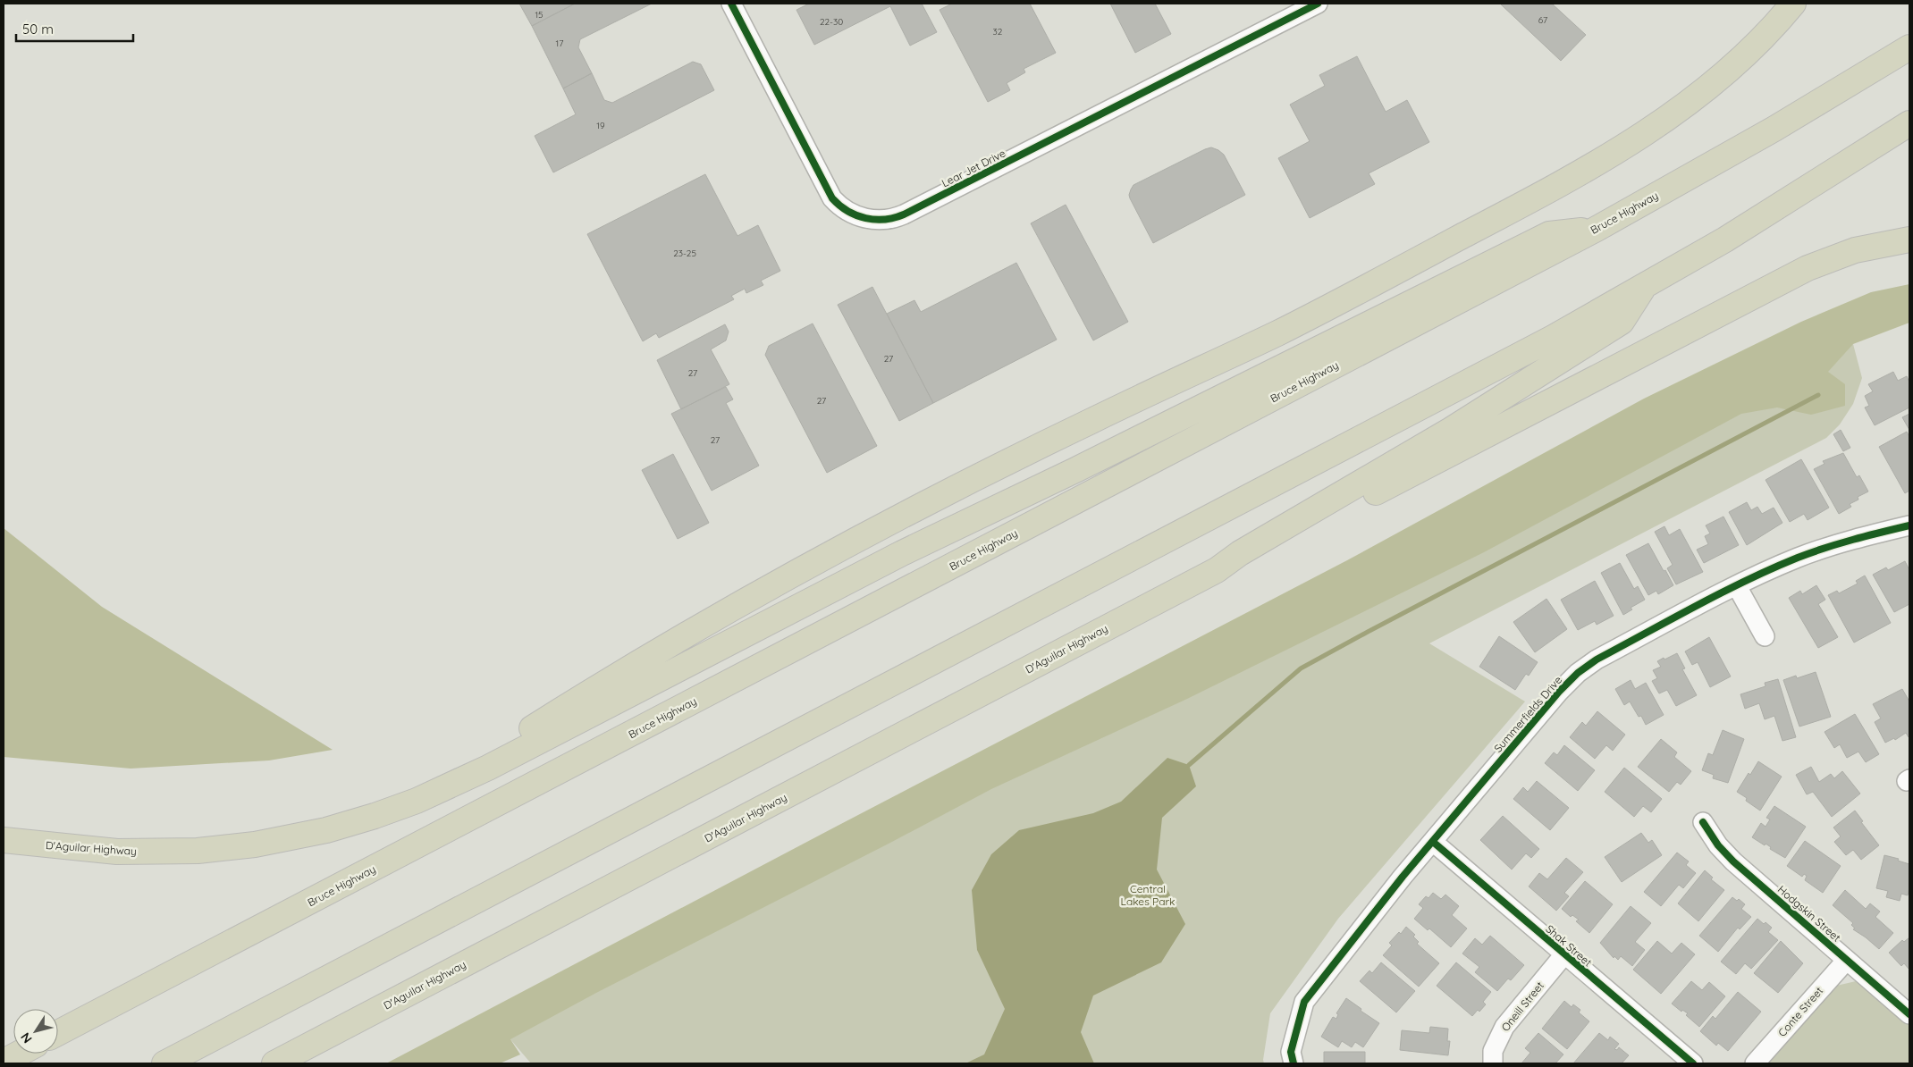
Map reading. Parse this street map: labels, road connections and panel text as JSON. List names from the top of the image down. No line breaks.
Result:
{"streets":{"highway":["Bruce Highway","D'Aguilar Highway"],"street":["Lear Jet Drive","Summerfields Drive","Hodgskin Street","Shak Street","Oneill Street","Conte Street"]},"crossings":[["Bruce Highway","D'Aguilar Highway"],["Summerfields Drive","Shak Street"],["Hodgskin Street","Conte Street"],["Shak Street","Oneill Street"]],"parks":["Central Lakes Park"],"house_numbers":["15","67","22-30","32","17","19","23-25","27","27","27","27"],"scale_bar":"50 m","north":"bottom left"}
